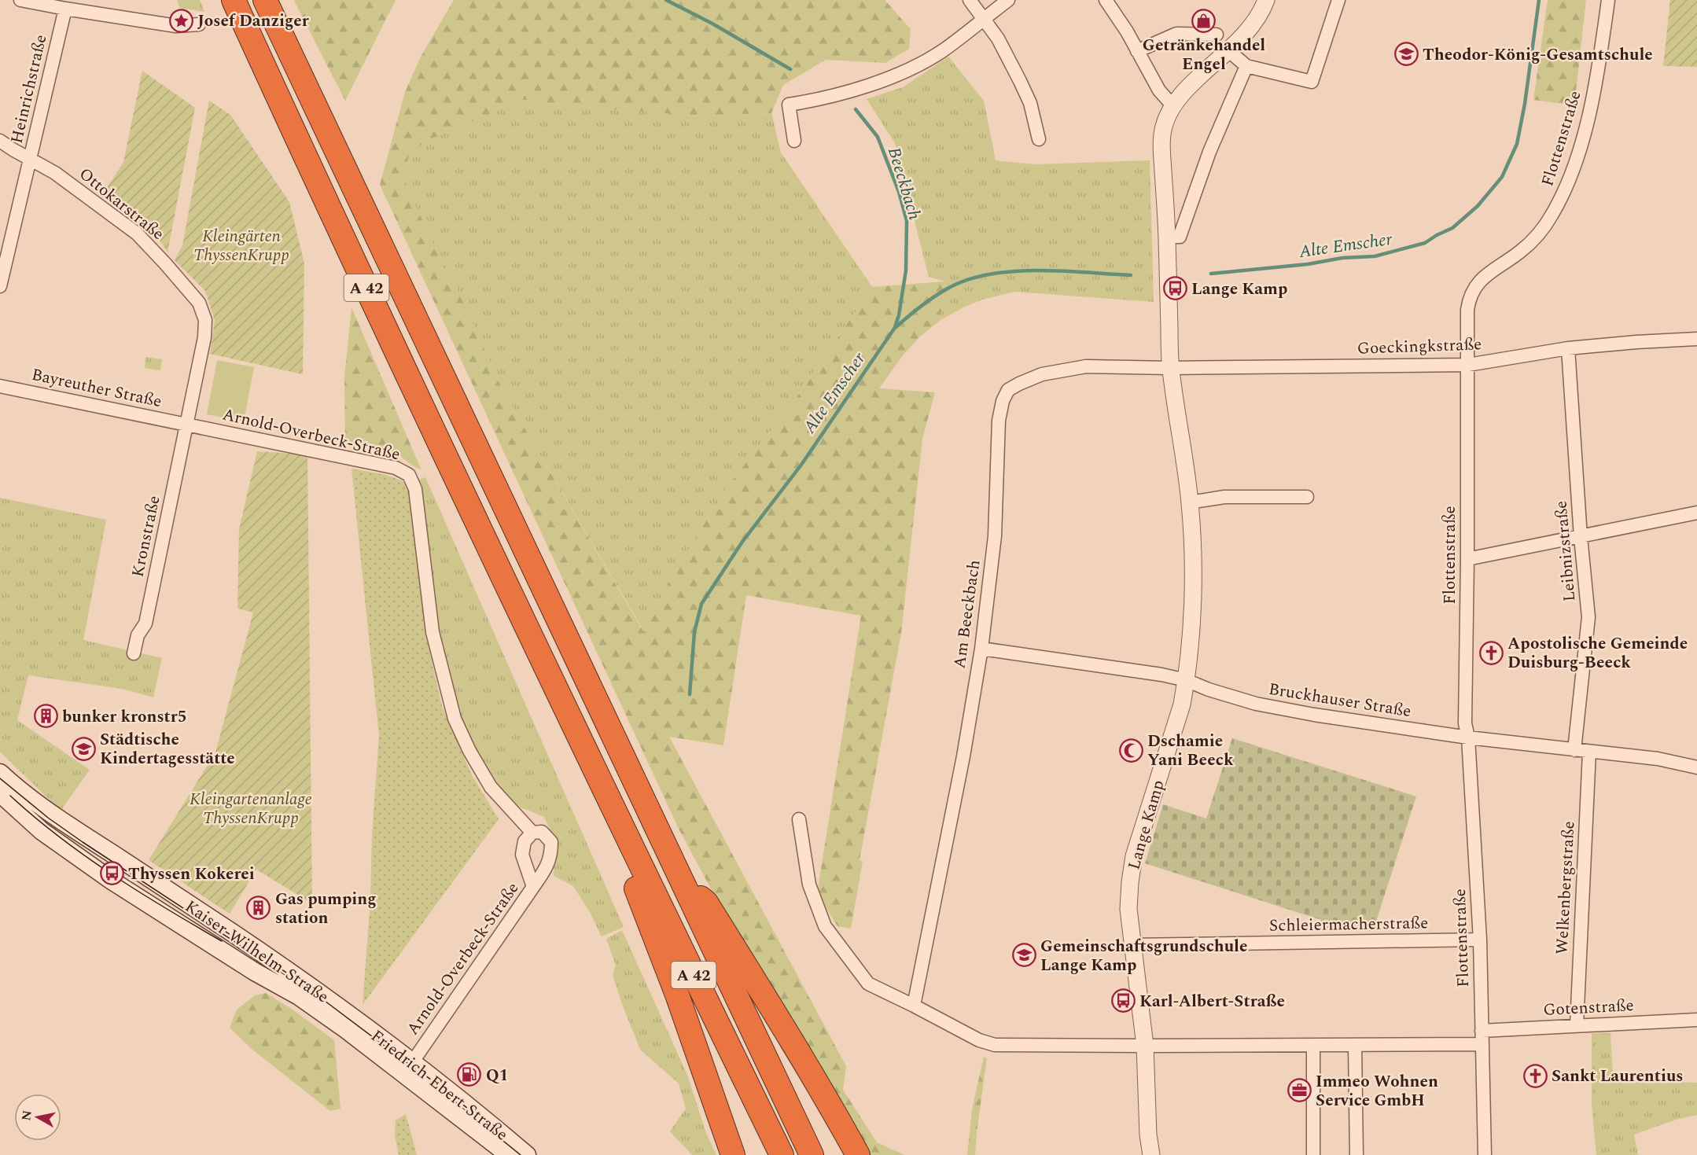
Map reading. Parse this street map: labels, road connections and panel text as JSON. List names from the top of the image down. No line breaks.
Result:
{"streets":{"highway":["A 42"],"main road":["Kaiser-Wilhelm-Straße","Friedrich-Ebert-Straße"],"street":["Heinrichstraße","Flottenstraße","Ottokarstraße","Goeckingkstraße","Bayreuther Straße","Arnold-Overbeck-Straße","Kronstraße","Leibnizstraße","Am Beeckbach","Bruckhauser Straße","Lange Kamp","Welkenbergstraße","Schleiermacherstraße","Gotenstraße"]},"crossings":[["Heinrichstraße","Ottokarstraße"],["Flottenstraße","Goeckingkstraße"],["Flottenstraße","Bruckhauser Straße"],["Flottenstraße","Schleiermacherstraße"],["Flottenstraße","Gotenstraße"],["Ottokarstraße","Bayreuther Straße"],["Ottokarstraße","Arnold-Overbeck-Straße"],["Ottokarstraße","Kronstraße"],["Goeckingkstraße","Leibnizstraße"],["Goeckingkstraße","Am Beeckbach"],["Goeckingkstraße","Lange Kamp"],["Bayreuther Straße","Arnold-Overbeck-Straße"],["Bayreuther Straße","Kronstraße"],["Arnold-Overbeck-Straße","Kronstraße"],["Arnold-Overbeck-Straße","Friedrich-Ebert-Straße"],["Leibnizstraße","Bruckhauser Straße"],["Am Beeckbach","Bruckhauser Straße"],["Am Beeckbach","Lange Kamp"],["Bruckhauser Straße","Lange Kamp"],["Bruckhauser Straße","Welkenbergstraße"],["Lange Kamp","Schleiermacherstraße"],["Welkenbergstraße","Gotenstraße"],["Kaiser-Wilhelm-Straße","Friedrich-Ebert-Straße"]],"water":["Beeckbach","Alte Emscher"],"parks":["Kleingärten ThyssenKrupp","Kleingartenanlage ThyssenKrupp"],"places":{"place":["Josef Danziger"],"shop":["Getränkehandel Engel"],"school or university":["Theodor-König-Gesamtschule","Städtische Kindertagesstätte","Gemeinschaftsgrundschule Lange Kamp"],"bus stop":["Lange Kamp","Thyssen Kokerei","Karl-Albert-Straße"],"church":["Apostolische Gemeinde Duisburg-Beeck","Sankt Laurentius"],"building":["bunker kronstr5","Gas pumping station"],"mosque":["Dschamie Yani Beeck"],"fuel station":["Q1"],"office":["Immeo Wohnen Service GmbH"]},"north":"left"}
